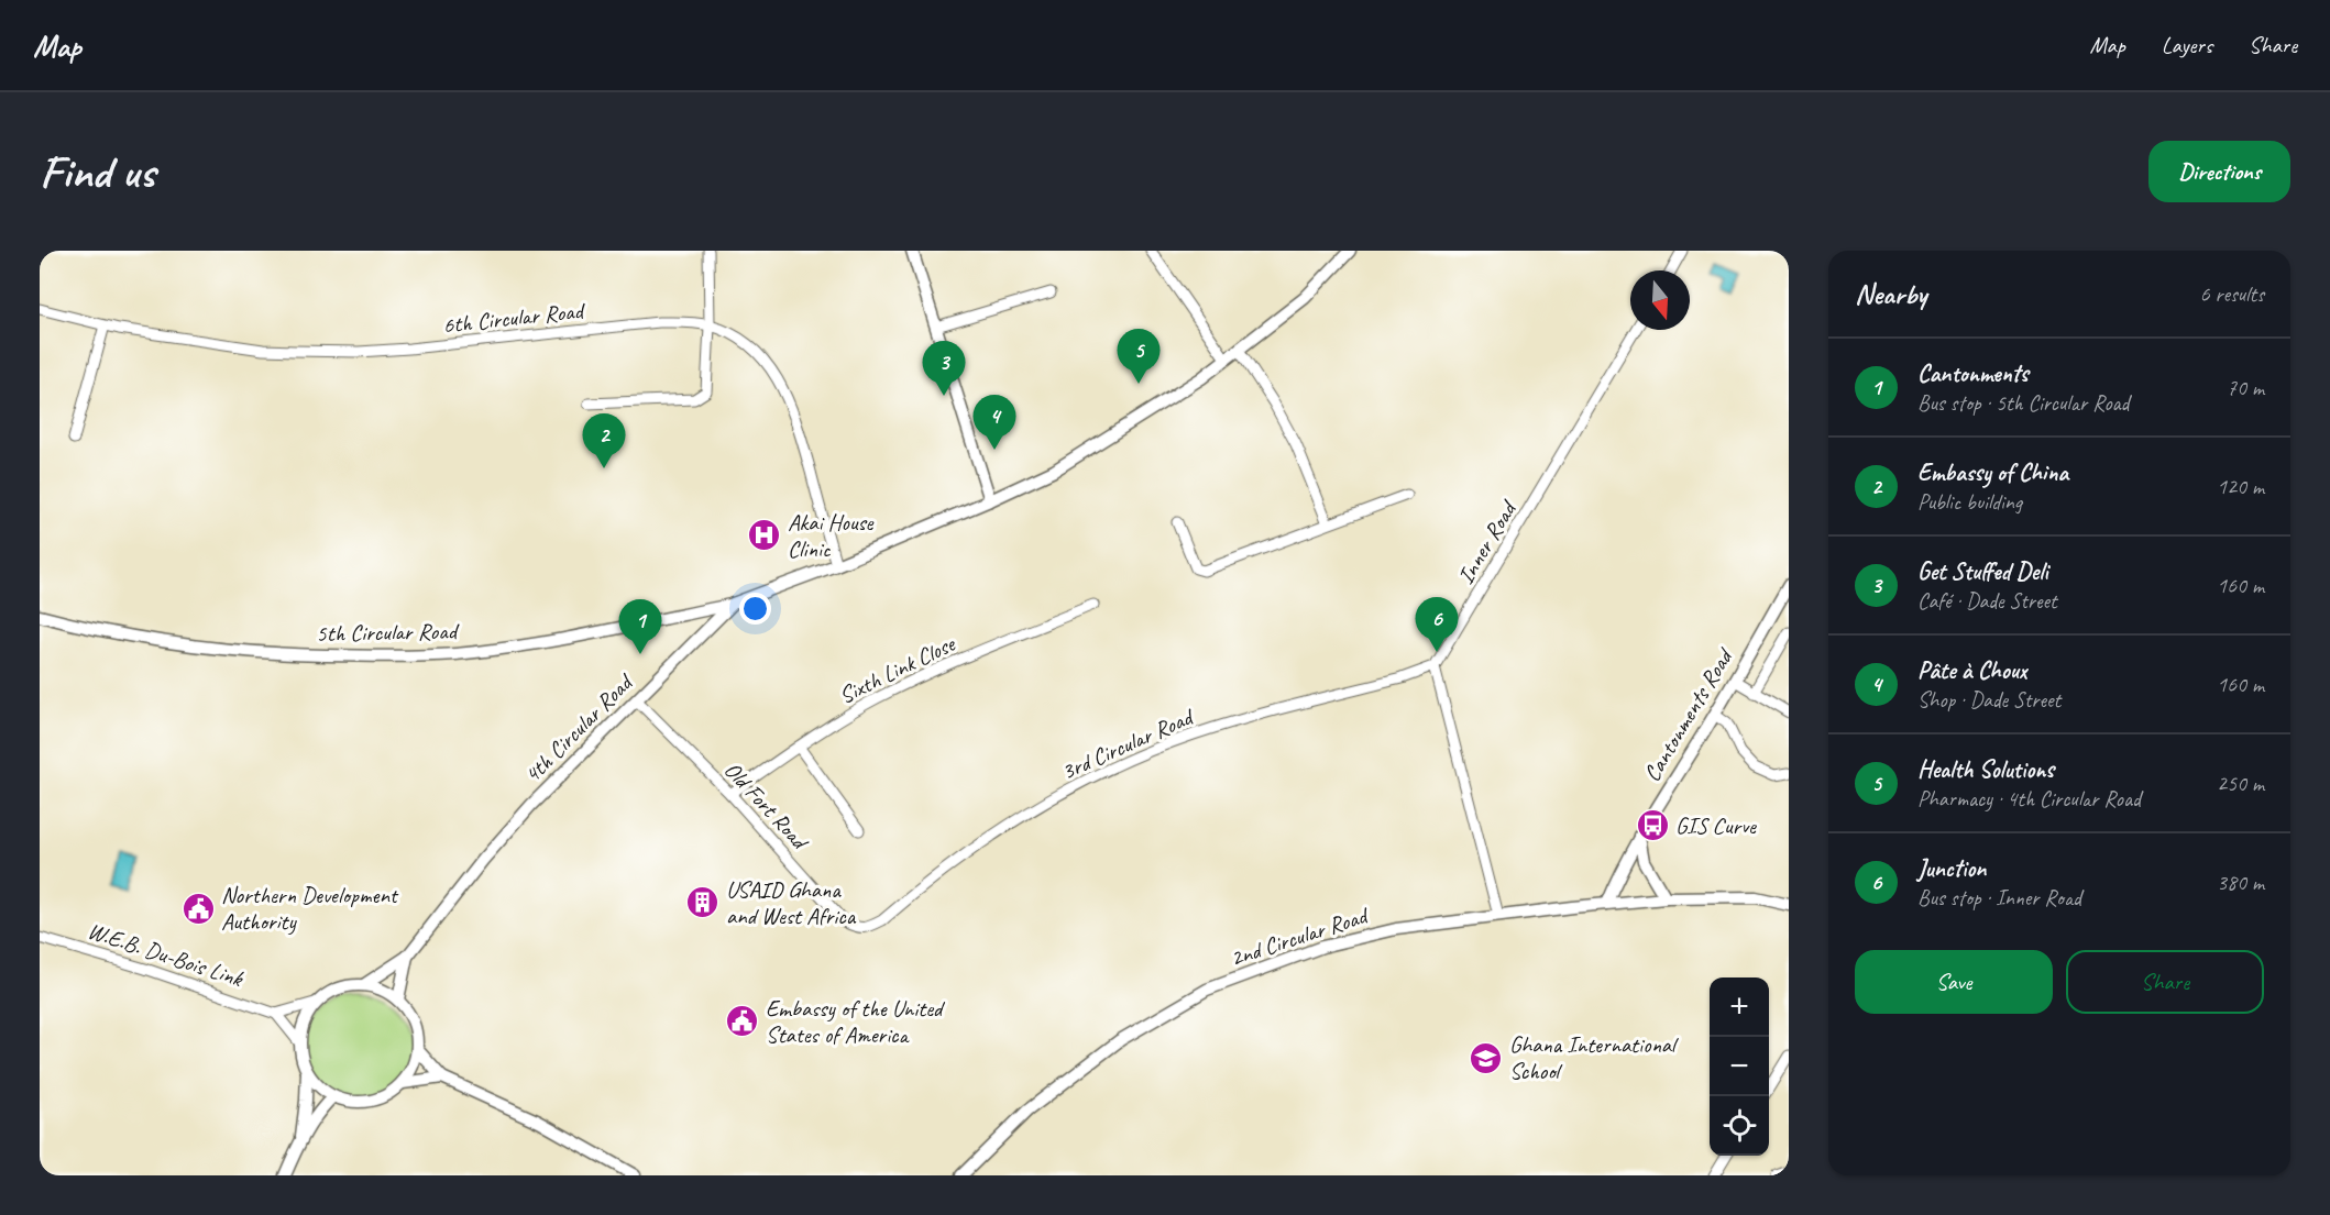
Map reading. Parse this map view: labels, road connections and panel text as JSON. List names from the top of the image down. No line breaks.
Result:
{"streets":{"street":["6th Circular Road","Inner Road","5th Circular Road","Sixth Link Close","Cantonments Road","4th Circular Road","3rd Circular Road","Old Fort Road","2nd Circular Road","W.E.B. Du-Bois Link"]},"crossings":[["6th Circular Road","4th Circular Road"],["Inner Road","3rd Circular Road"],["5th Circular Road","4th Circular Road"],["Sixth Link Close","Old Fort Road"],["Cantonments Road","2nd Circular Road"],["4th Circular Road","Old Fort Road"],["3rd Circular Road","Old Fort Road"]],"places":{"hospital":["Akai House Clinic"],"bus stop":["GIS Curve"],"building":["USAID Ghana and West Africa"],"public building":["Northern Development Authority","Embassy of the United States of America"],"school or university":["Ghana International School"]},"north":"bottom","page":{"header":"Map","nav":["Map","Layers","Share"],"buttons":["Directions",["Save","Share"]],"title":"Find us","heading":["Nearby","6 results"],"pins":["5","3","4","2","6","1"],"list":[{"mark":"1","name":"Cantonments","note":"Bus stop · 5th Circular Road","value":"70 m"},{"mark":"2","name":"Embassy of China","note":"Public building","value":"120 m"},{"mark":"3","name":"Get Stuffed Deli","note":"Café · Dade Street","value":"160 m"},{"mark":"4","name":"Pâte à Choux","note":"Shop · Dade Street","value":"160 m"},{"mark":"5","name":"Health Solutions","note":"Pharmacy · 4th Circular Road","value":"250 m"},{"mark":"6","name":"Junction","note":"Bus stop · Inner Road","value":"380 m"}],"map_buttons":["+","−"]}}
